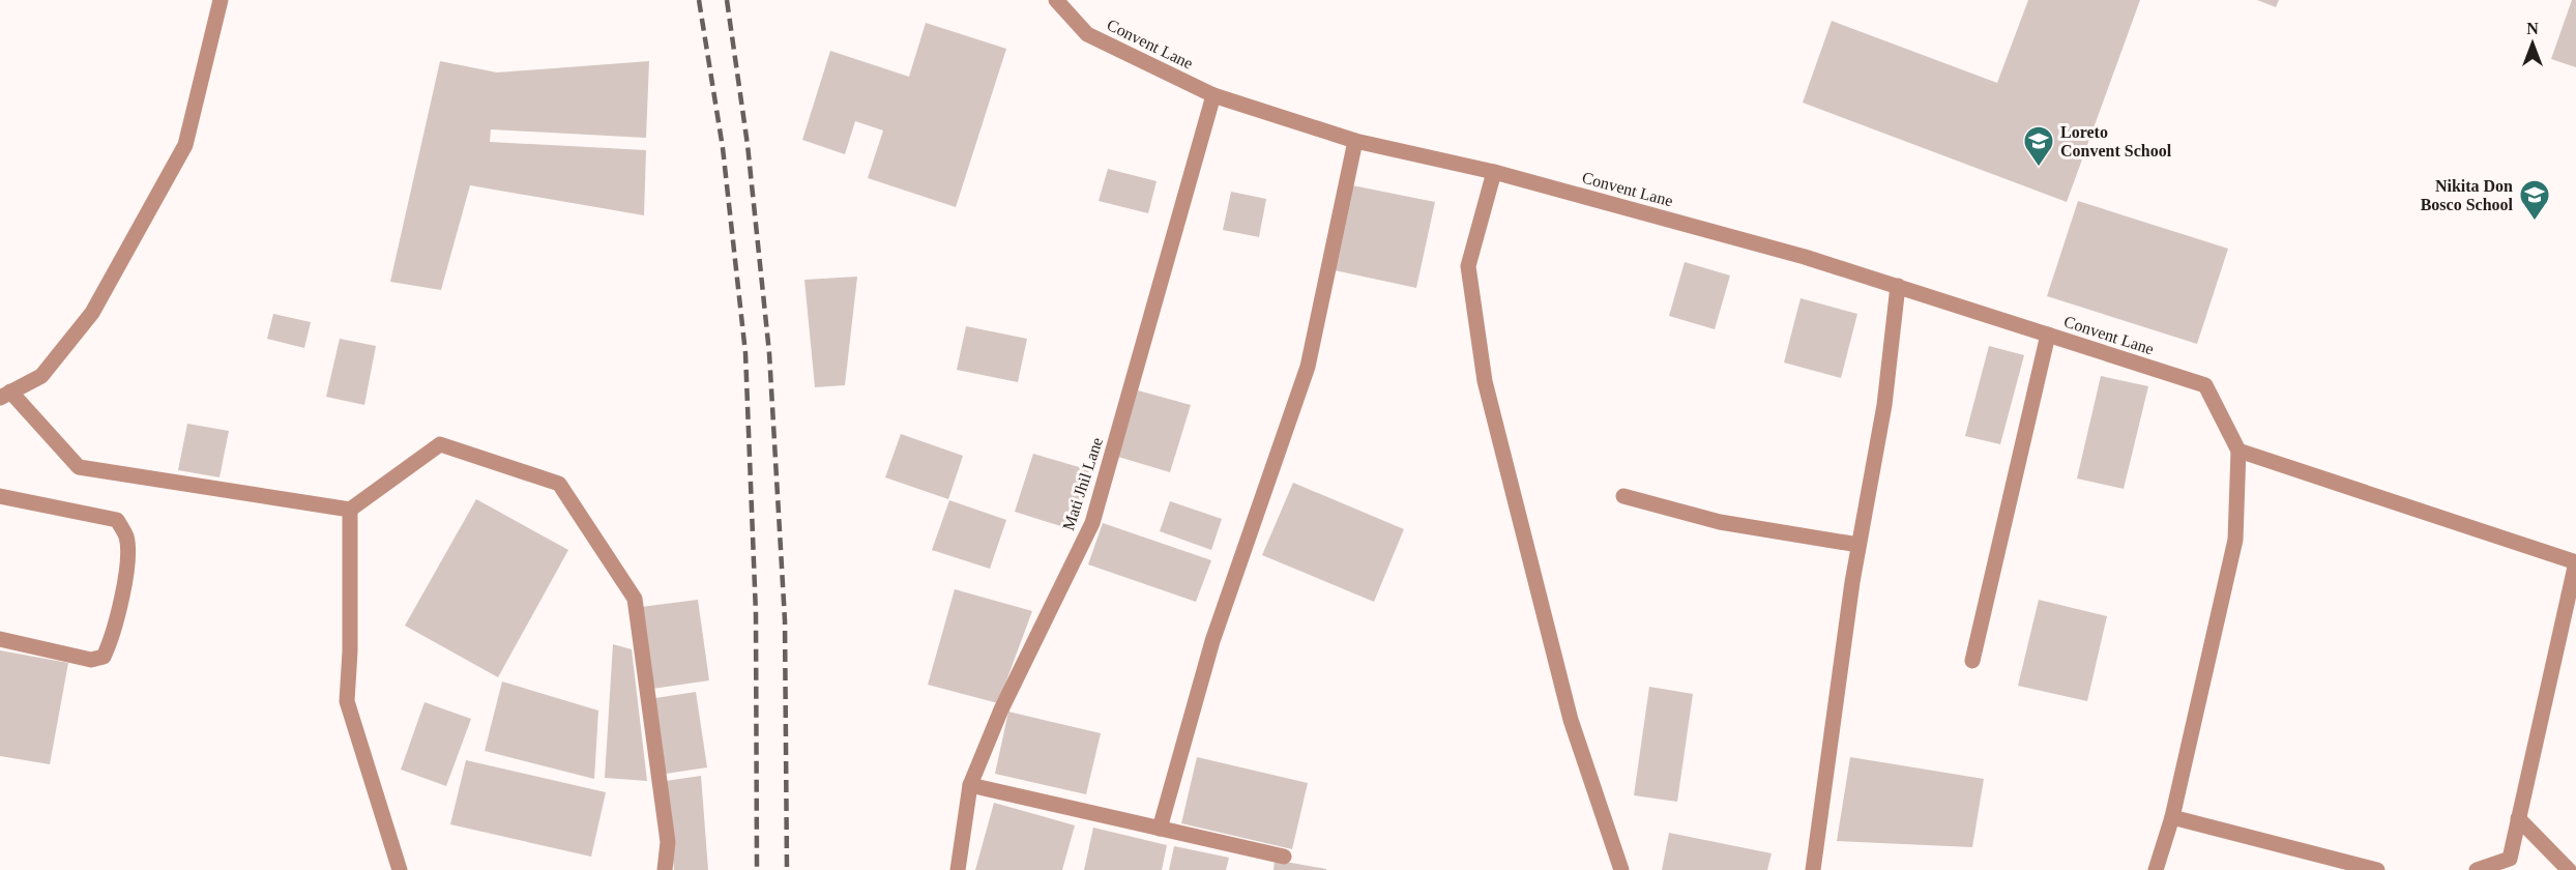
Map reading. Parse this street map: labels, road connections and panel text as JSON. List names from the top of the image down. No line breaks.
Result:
{"streets":{"street":["Convent Lane","Mati Jhil Lane"]},"crossings":[["Convent Lane","Mati Jhil Lane"]],"places":{"school or university":["Loreto Convent School","Nikita Don Bosco School"]},"north":"top"}
